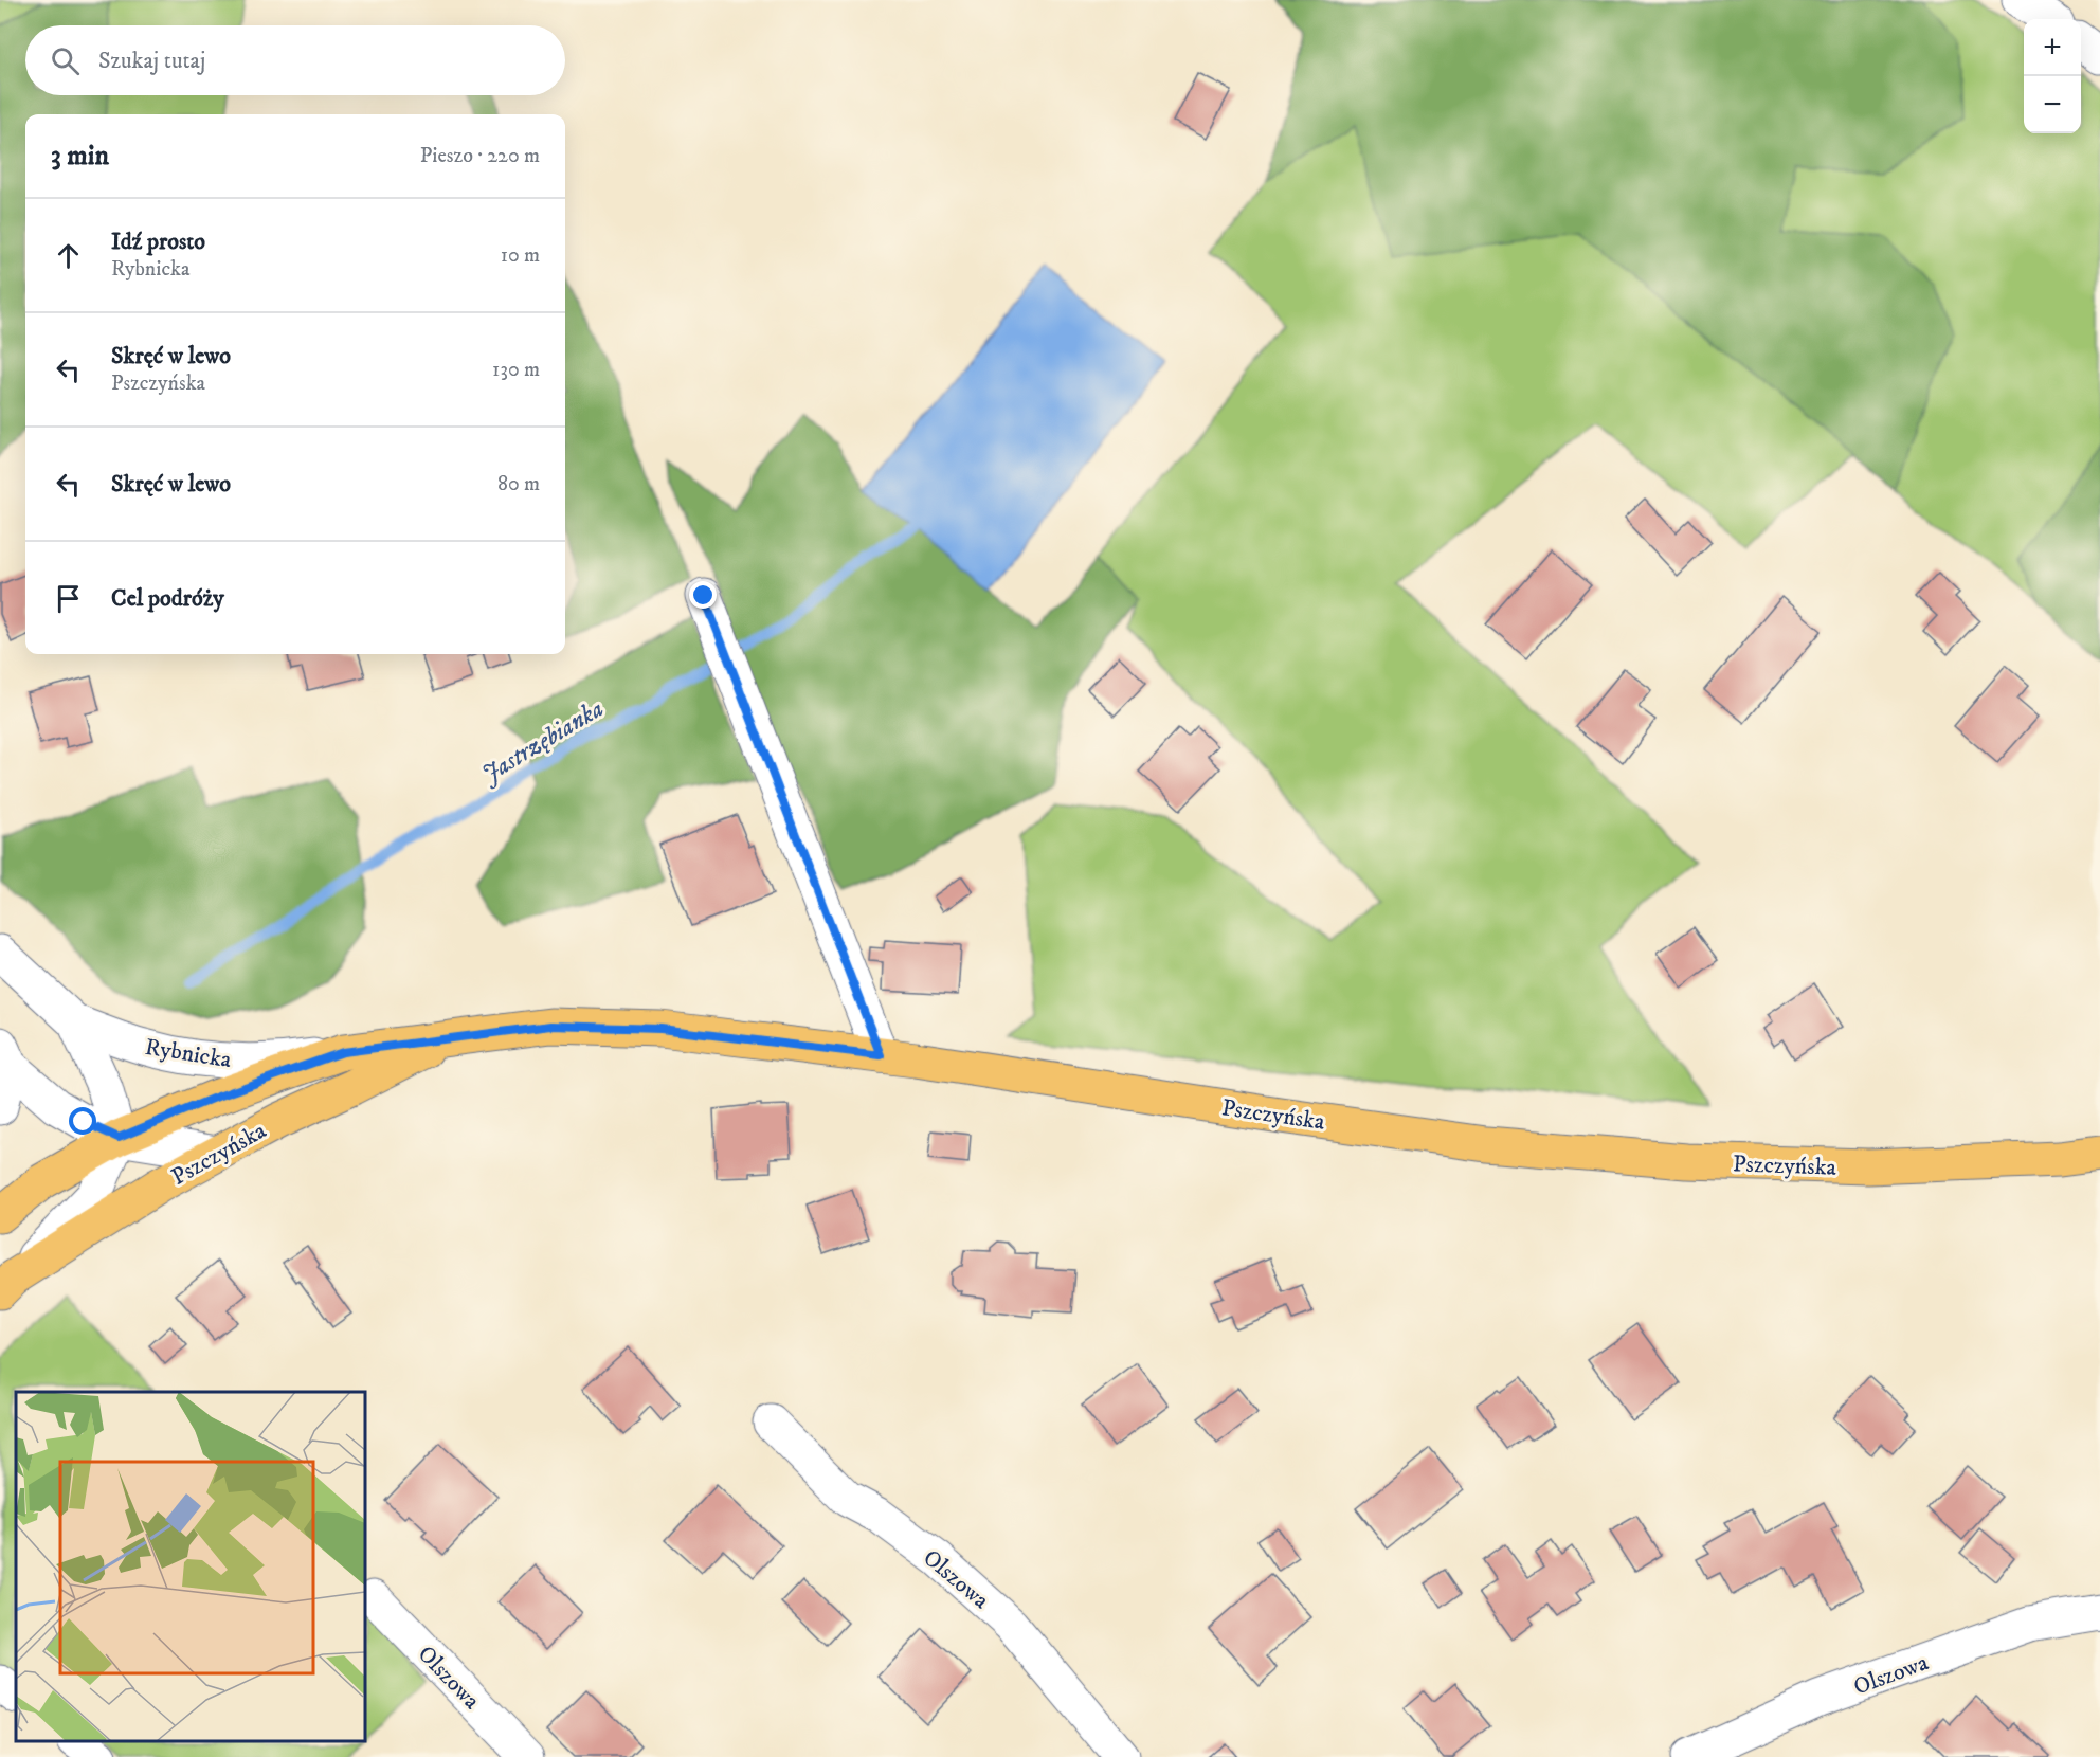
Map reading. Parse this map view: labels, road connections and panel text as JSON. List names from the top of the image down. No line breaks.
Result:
{"streets":{"main road":["Pszczyńska"],"street":["Rybnicka","Olszowa"]},"crossings":[["Rybnicka","Pszczyńska"]],"water":["Jastrzębianka"],"page":{"map_buttons":["+","−"],"search":"Szukaj tutaj","heading":["3 min","Pieszo · 220 m"],"list":[["Idź prosto","Rybnicka","10 m"],["Skręć w lewo","Pszczyńska","130 m"],["Skręć w lewo","80 m"],"Cel podróży"]}}
